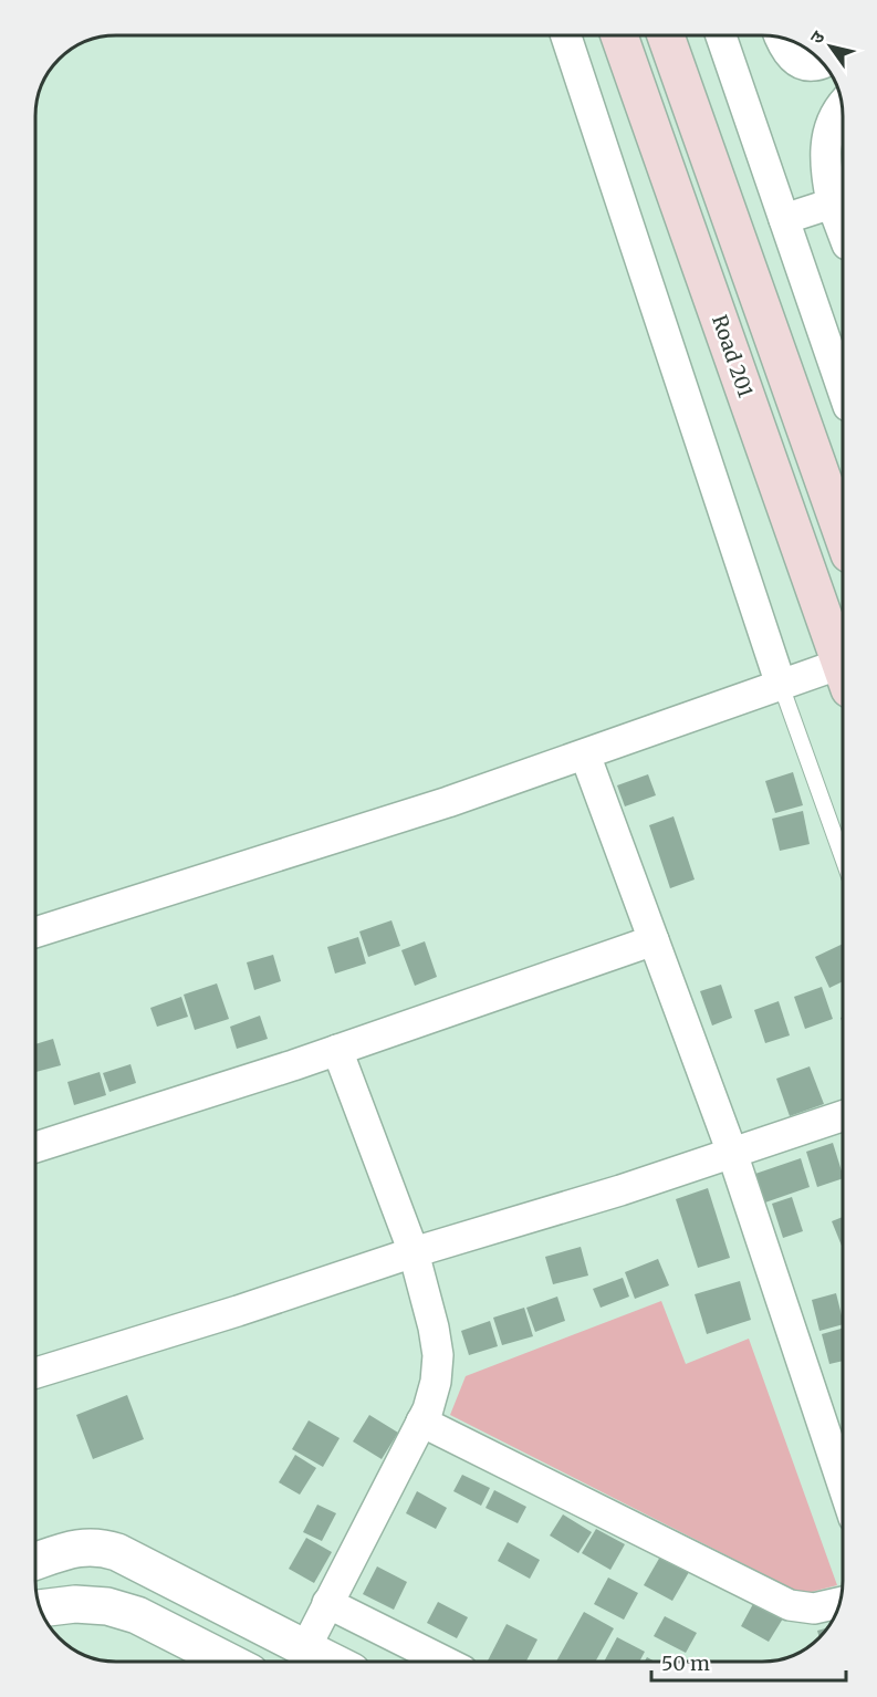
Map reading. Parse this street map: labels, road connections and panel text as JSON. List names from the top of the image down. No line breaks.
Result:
{"streets":{"main road":["Road 201"]},"scale_bar":"50 m","north":"top left"}
